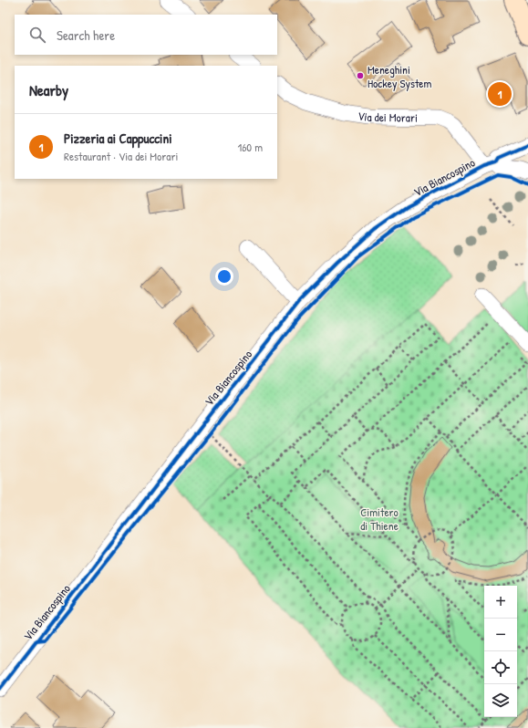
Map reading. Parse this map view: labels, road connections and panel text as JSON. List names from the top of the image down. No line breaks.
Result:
{"streets":{"street":["Via dei Morari","Via Biancospino"]},"crossings":[["Via dei Morari","Via Biancospino"]],"parks":["Cimitero di Thiene"],"places":["Meneghini Hockey System"],"page":{"search":"Search here","heading":"Nearby","pins":"1","list":[{"mark":"1","name":"Pizzeria ai Cappuccini","note":"Restaurant · Via dei Morari","value":"160 m"}],"map_buttons":["+","−"]}}
